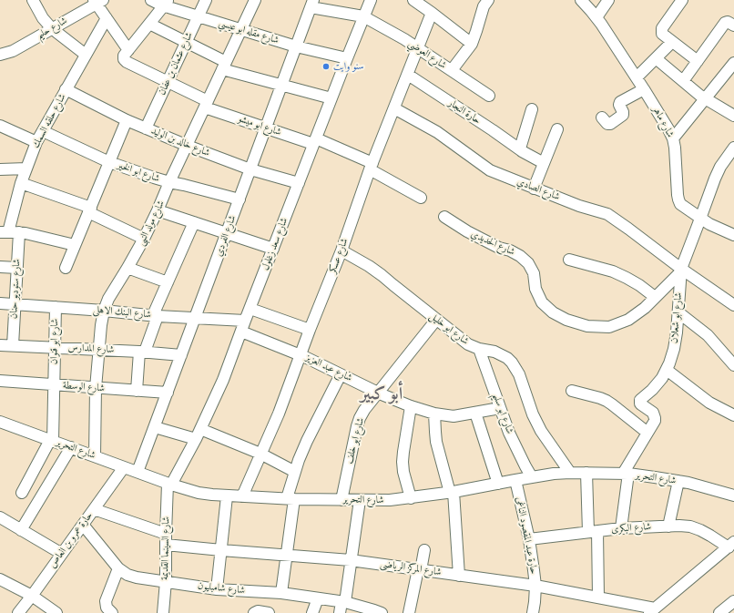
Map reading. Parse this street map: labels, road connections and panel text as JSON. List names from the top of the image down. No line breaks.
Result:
{"streets":{"street":["شارع حليم","شارع مقله ابو عيسي","شارع العوضي","شارع عثمان بن عفان","حارة النجار","شارع حلقه السمك","شارع ماهر","شارع ابو ميشو","شارع خالد بن الوليد","شارع ابو الخير","شارع الصادي","شارع مولد النبى","شارع الفردي","شارع الحديدي","شارع سعد زغلول","شارع عسكر","شارع ستوديو حنان","شارع البنك الاهلى","شارع ابو شعلان","شارع ابو خليل","شارع ابو قنوان","شارع المدارس","شارع عبد العزيز","شارع الوسطة","شارع ابو سليم","شارع ابو خلف","شارع التحرير","شارع البكرى","حارة عبد المقصود الناغى","حارة عمرو بن العاص","شارع السينما القديمة","شارع المركز الرياضى","شارع شامبليون"]},"crossings":[["شارع مقله ابو عيسي","شارع عثمان بن عفان"],["شارع مقله ابو عيسي","شارع مولد النبى"],["شارع مقله ابو عيسي","شارع الفردي"],["شارع مقله ابو عيسي","شارع سعد زغلول"],["شارع العوضي","شارع الفردي"],["شارع العوضي","شارع سعد زغلول"],["شارع العوضي","شارع عسكر"],["شارع عثمان بن عفان","شارع ابو ميشو"],["شارع عثمان بن عفان","شارع خالد بن الوليد"],["حارة النجار","شارع عسكر"],["شارع حلقه السمك","شارع خالد بن الوليد"],["شارع حلقه السمك","شارع ابو الخير"],["شارع حلقه السمك","شارع ستوديو حنان"],["شارع ماهر","شارع ابو شعلان"],["شارع ابو ميشو","شارع مولد النبى"],["شارع ابو ميشو","شارع الفردي"],["شارع ابو ميشو","شارع سعد زغلول"],["شارع ابو ميشو","شارع عسكر"],["شارع خالد بن الوليد","شارع مولد النبى"],["شارع خالد بن الوليد","شارع الفردي"],["شارع خالد بن الوليد","شارع سعد زغلول"],["شارع ابو الخير","شارع مولد النبى"],["شارع ابو الخير","شارع الفردي"],["شارع الصادي","شارع عسكر"],["شارع الصادي","شارع ابو شعلان"],["شارع مولد النبى","شارع البنك الاهلى"],["شارع مولد النبى","شارع المدارس"],["شارع مولد النبى","شارع الوسطة"],["شارع مولد النبى","شارع التحرير"],["شارع الفردي","شارع البنك الاهلى"],["شارع الفردي","شارع المدارس"],["شارع الفردي","شارع الوسطة"],["شارع الفردي","شارع التحرير"],["شارع سعد زغلول","شارع البنك الاهلى"],["شارع سعد زغلول","شارع عبد العزيز"],["شارع سعد زغلول","شارع التحرير"],["شارع سعد زغلول","شارع السينما القديمة"],["شارع عسكر","شارع ابو خليل"],["شارع عسكر","شارع عبد العزيز"],["شارع عسكر","شارع التحرير"],["شارع ستوديو حنان","شارع البنك الاهلى"],["شارع ستوديو حنان","شارع المدارس"],["شارع البنك الاهلى","شارع ابو قنوان"],["شارع ابو شعلان","شارع التحرير"],["شارع ابو خليل","شارع ابو سليم"],["شارع ابو خليل","شارع ابو خلف"],["شارع ابو خليل","شارع التحرير"],["شارع ابو قنوان","شارع المدارس"],["شارع ابو قنوان","شارع الوسطة"],["شارع ابو قنوان","شارع التحرير"],["شارع عبد العزيز","شارع ابو سليم"],["شارع عبد العزيز","شارع ابو خلف"],["شارع ابو سليم","شارع التحرير"],["شارع ابو خلف","شارع التحرير"],["شارع التحرير","حارة عبد المقصود الناغى"],["شارع التحرير","حارة عمرو بن العاص"],["شارع التحرير","شارع السينما القديمة"],["شارع البكرى","حارة عبد المقصود الناغى"],["حارة عبد المقصود الناغى","شارع المركز الرياضى"],["حارة عمرو بن العاص","شارع المركز الرياضى"],["حارة عمرو بن العاص","شارع شامبليون"],["شارع السينما القديمة","شارع المركز الرياضى"],["شارع السينما القديمة","شارع شامبليون"]],"districts":["أبو كبير"],"places":["سنو وايت"]}
